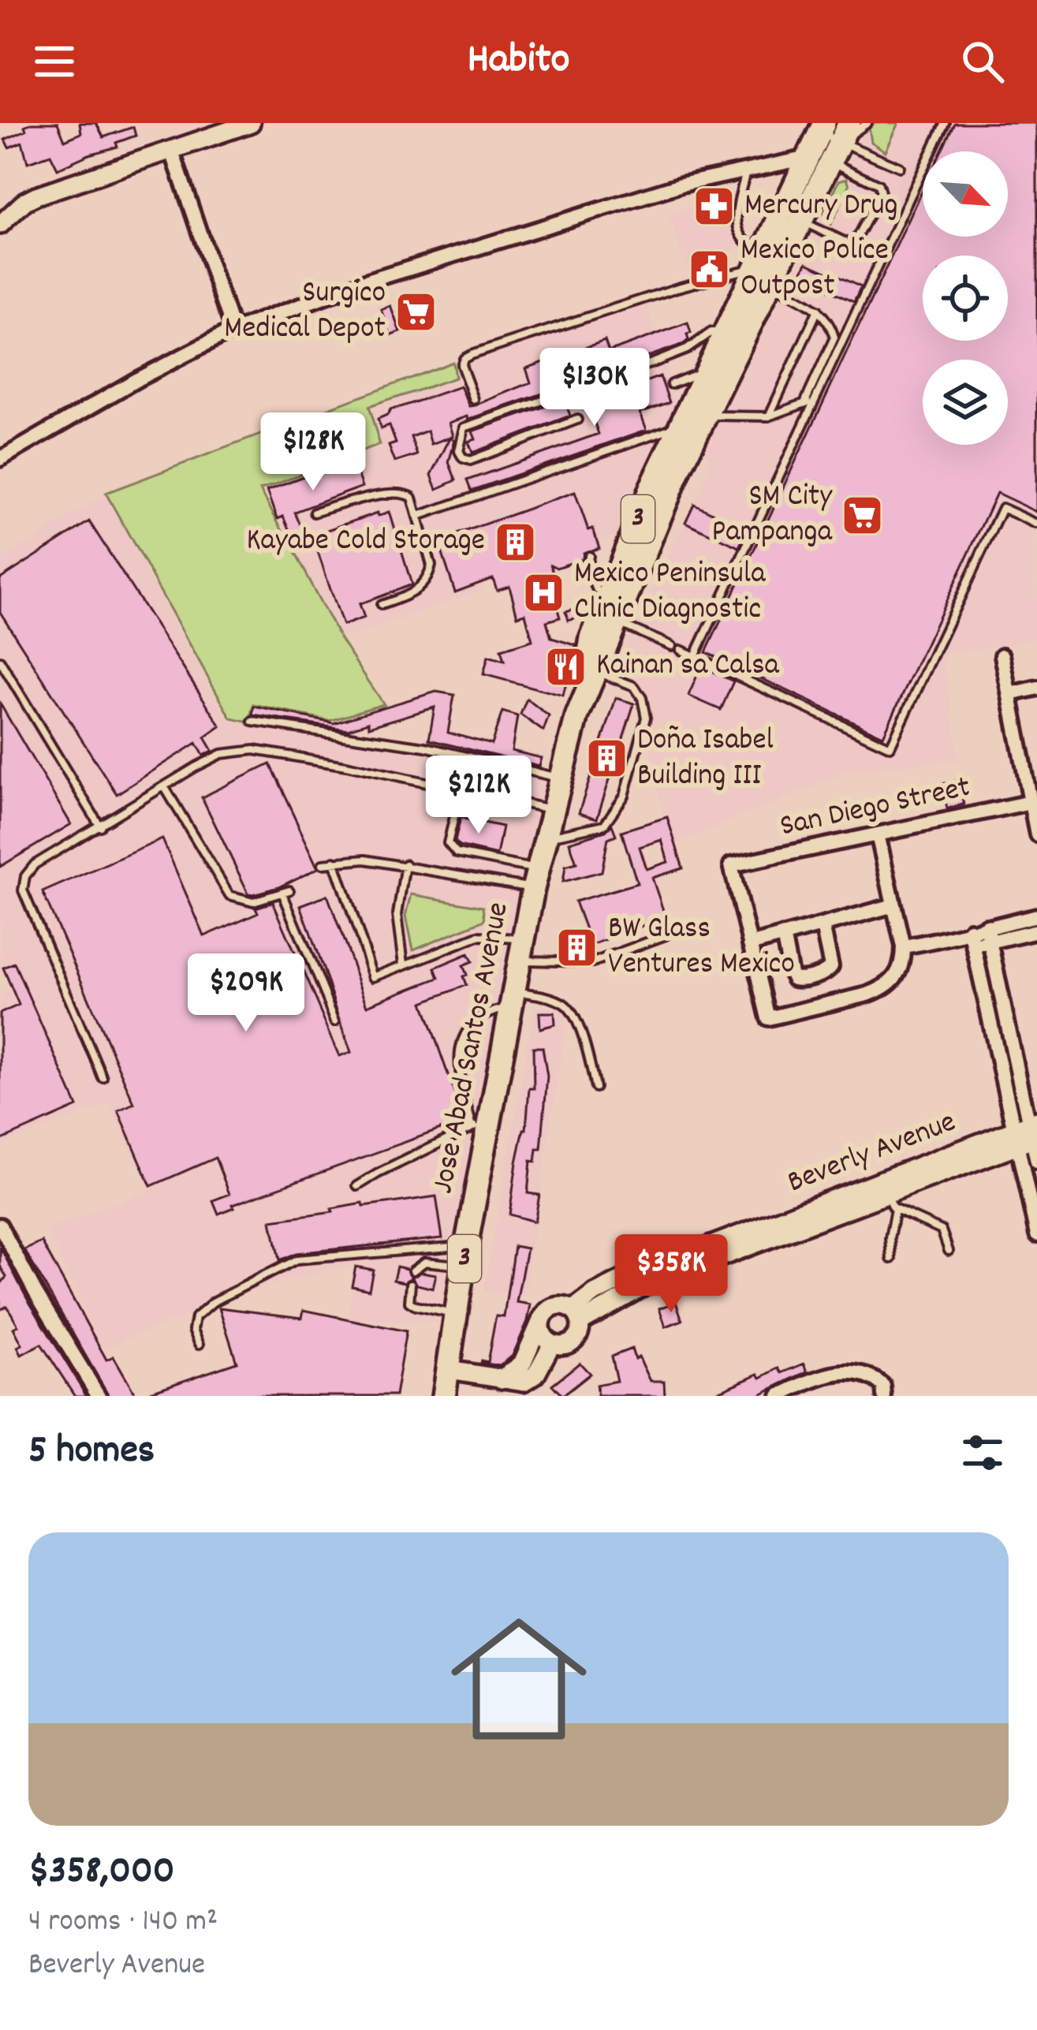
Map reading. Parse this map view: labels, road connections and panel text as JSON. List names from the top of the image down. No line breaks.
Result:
{"streets":{"highway":["3","Jose Abad Santos Avenue"],"street":["San Diego Street","Beverly Avenue"]},"places":{"pharmacy":["Mercury Drug"],"public building":["Mexico Police Outpost"],"supermarket":["Surgico Medical Depot","SM City Pampanga"],"building":["Kayabe Cold Storage","Doña Isabel Building III","BW Glass Ventures Mexico"],"hospital":["Mexico Peninsula Clinic Diagnostic"],"restaurant":["Kainan sa Calsa"]},"north":"bottom right","page":{"header":"Habito","price":["$130K","$128K","$212K","$209K","$358K"],"heading":"5 homes","list":[{"name":"$358,000","note":"4 rooms · 140 m² · Beverly Avenue"}]}}
